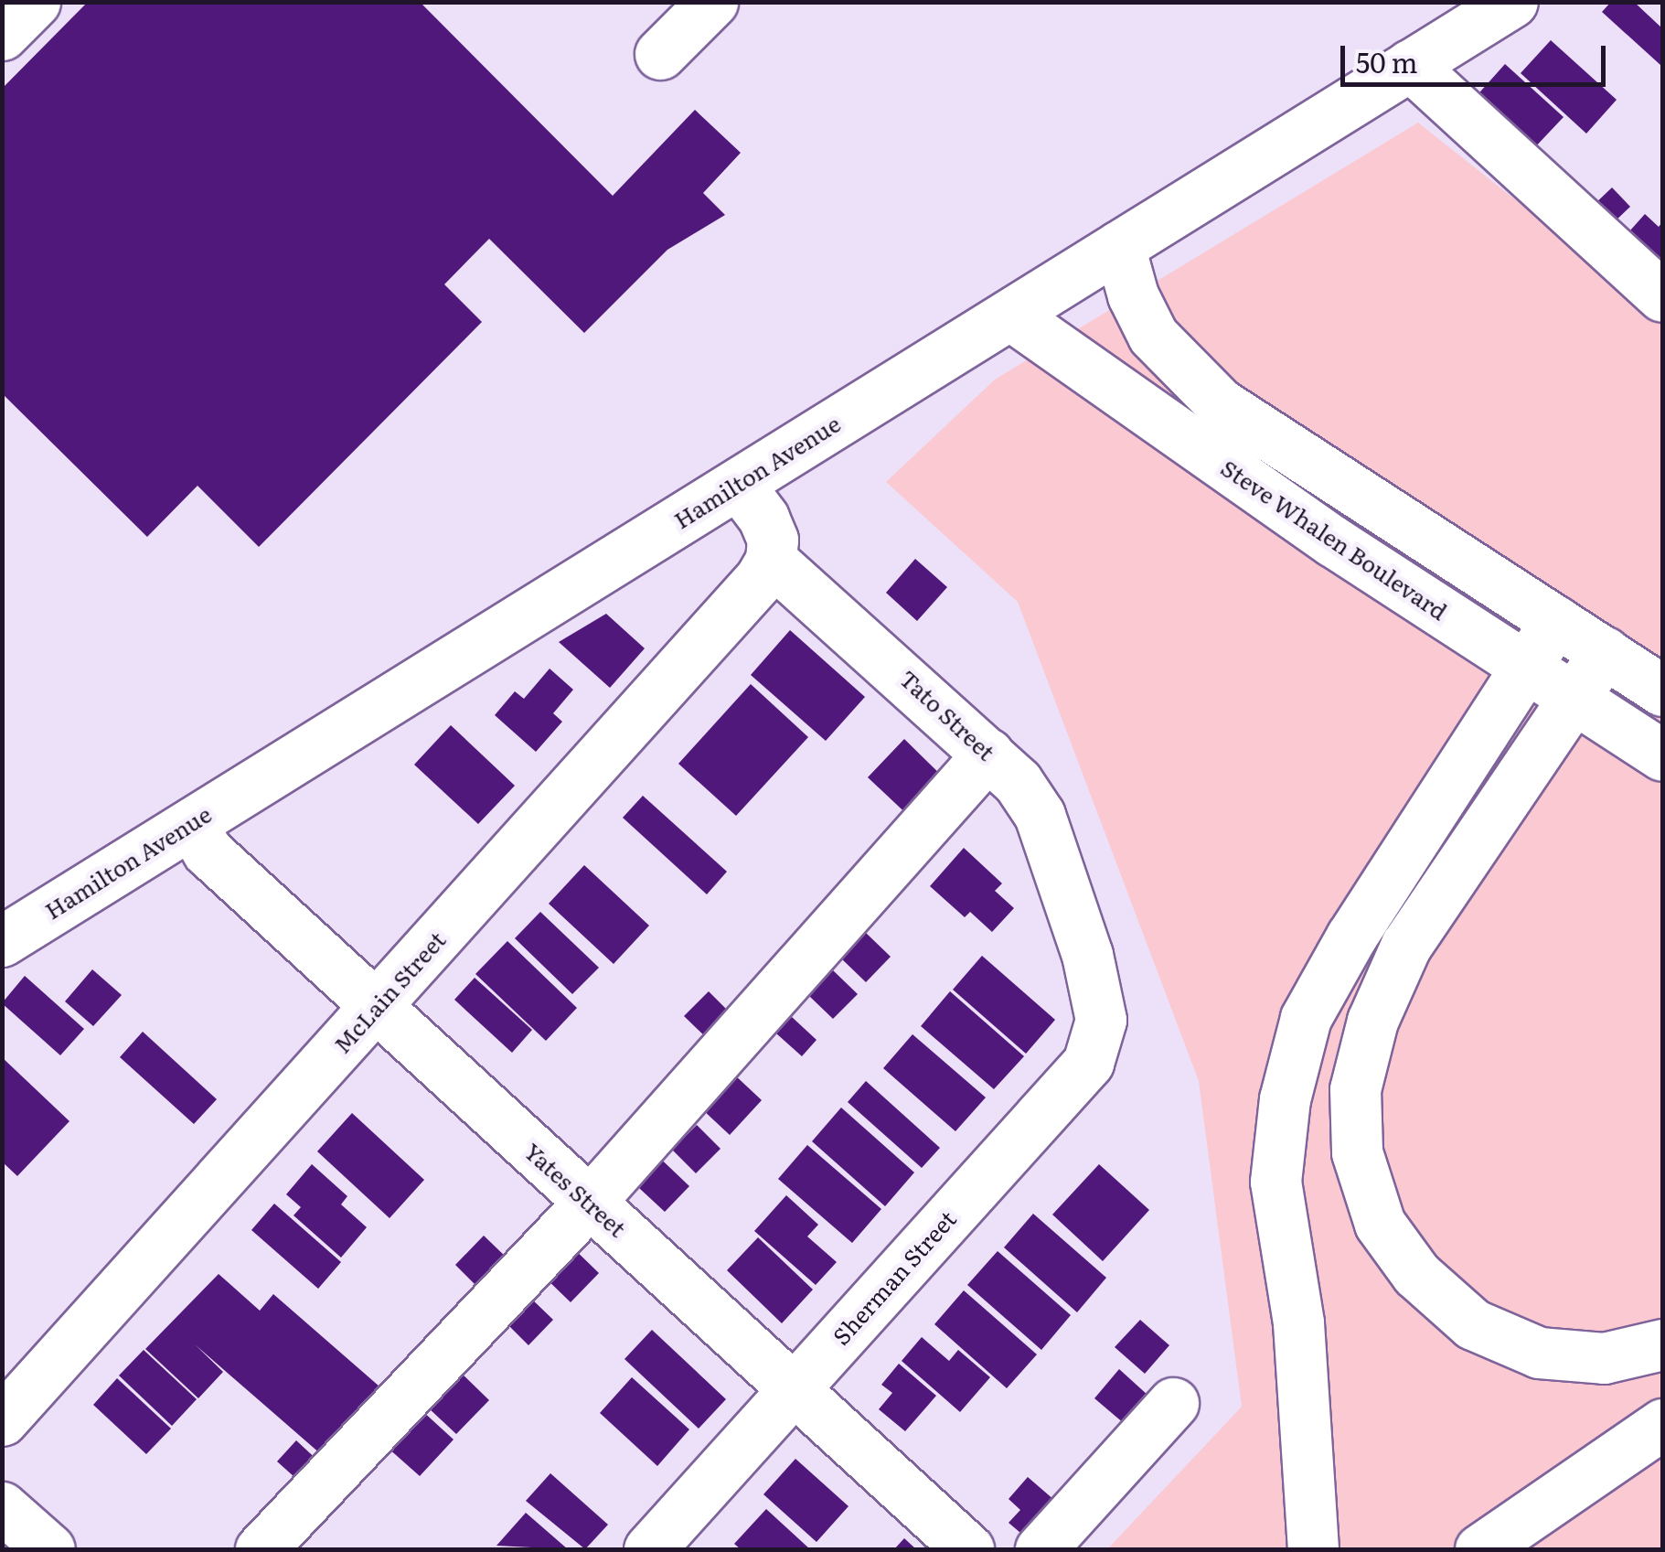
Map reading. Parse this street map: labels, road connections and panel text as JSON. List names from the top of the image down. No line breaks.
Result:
{"streets":{"main road":["Hamilton Avenue","Steve Whalen Boulevard","Tato Street","McLain Street","Yates Street","Sherman Street"]},"crossings":[["Hamilton Avenue","Steve Whalen Boulevard"],["Hamilton Avenue","Yates Street"],["Tato Street","McLain Street"],["Tato Street","Sherman Street"],["McLain Street","Yates Street"],["Yates Street","Sherman Street"]],"scale_bar":"50 m"}
